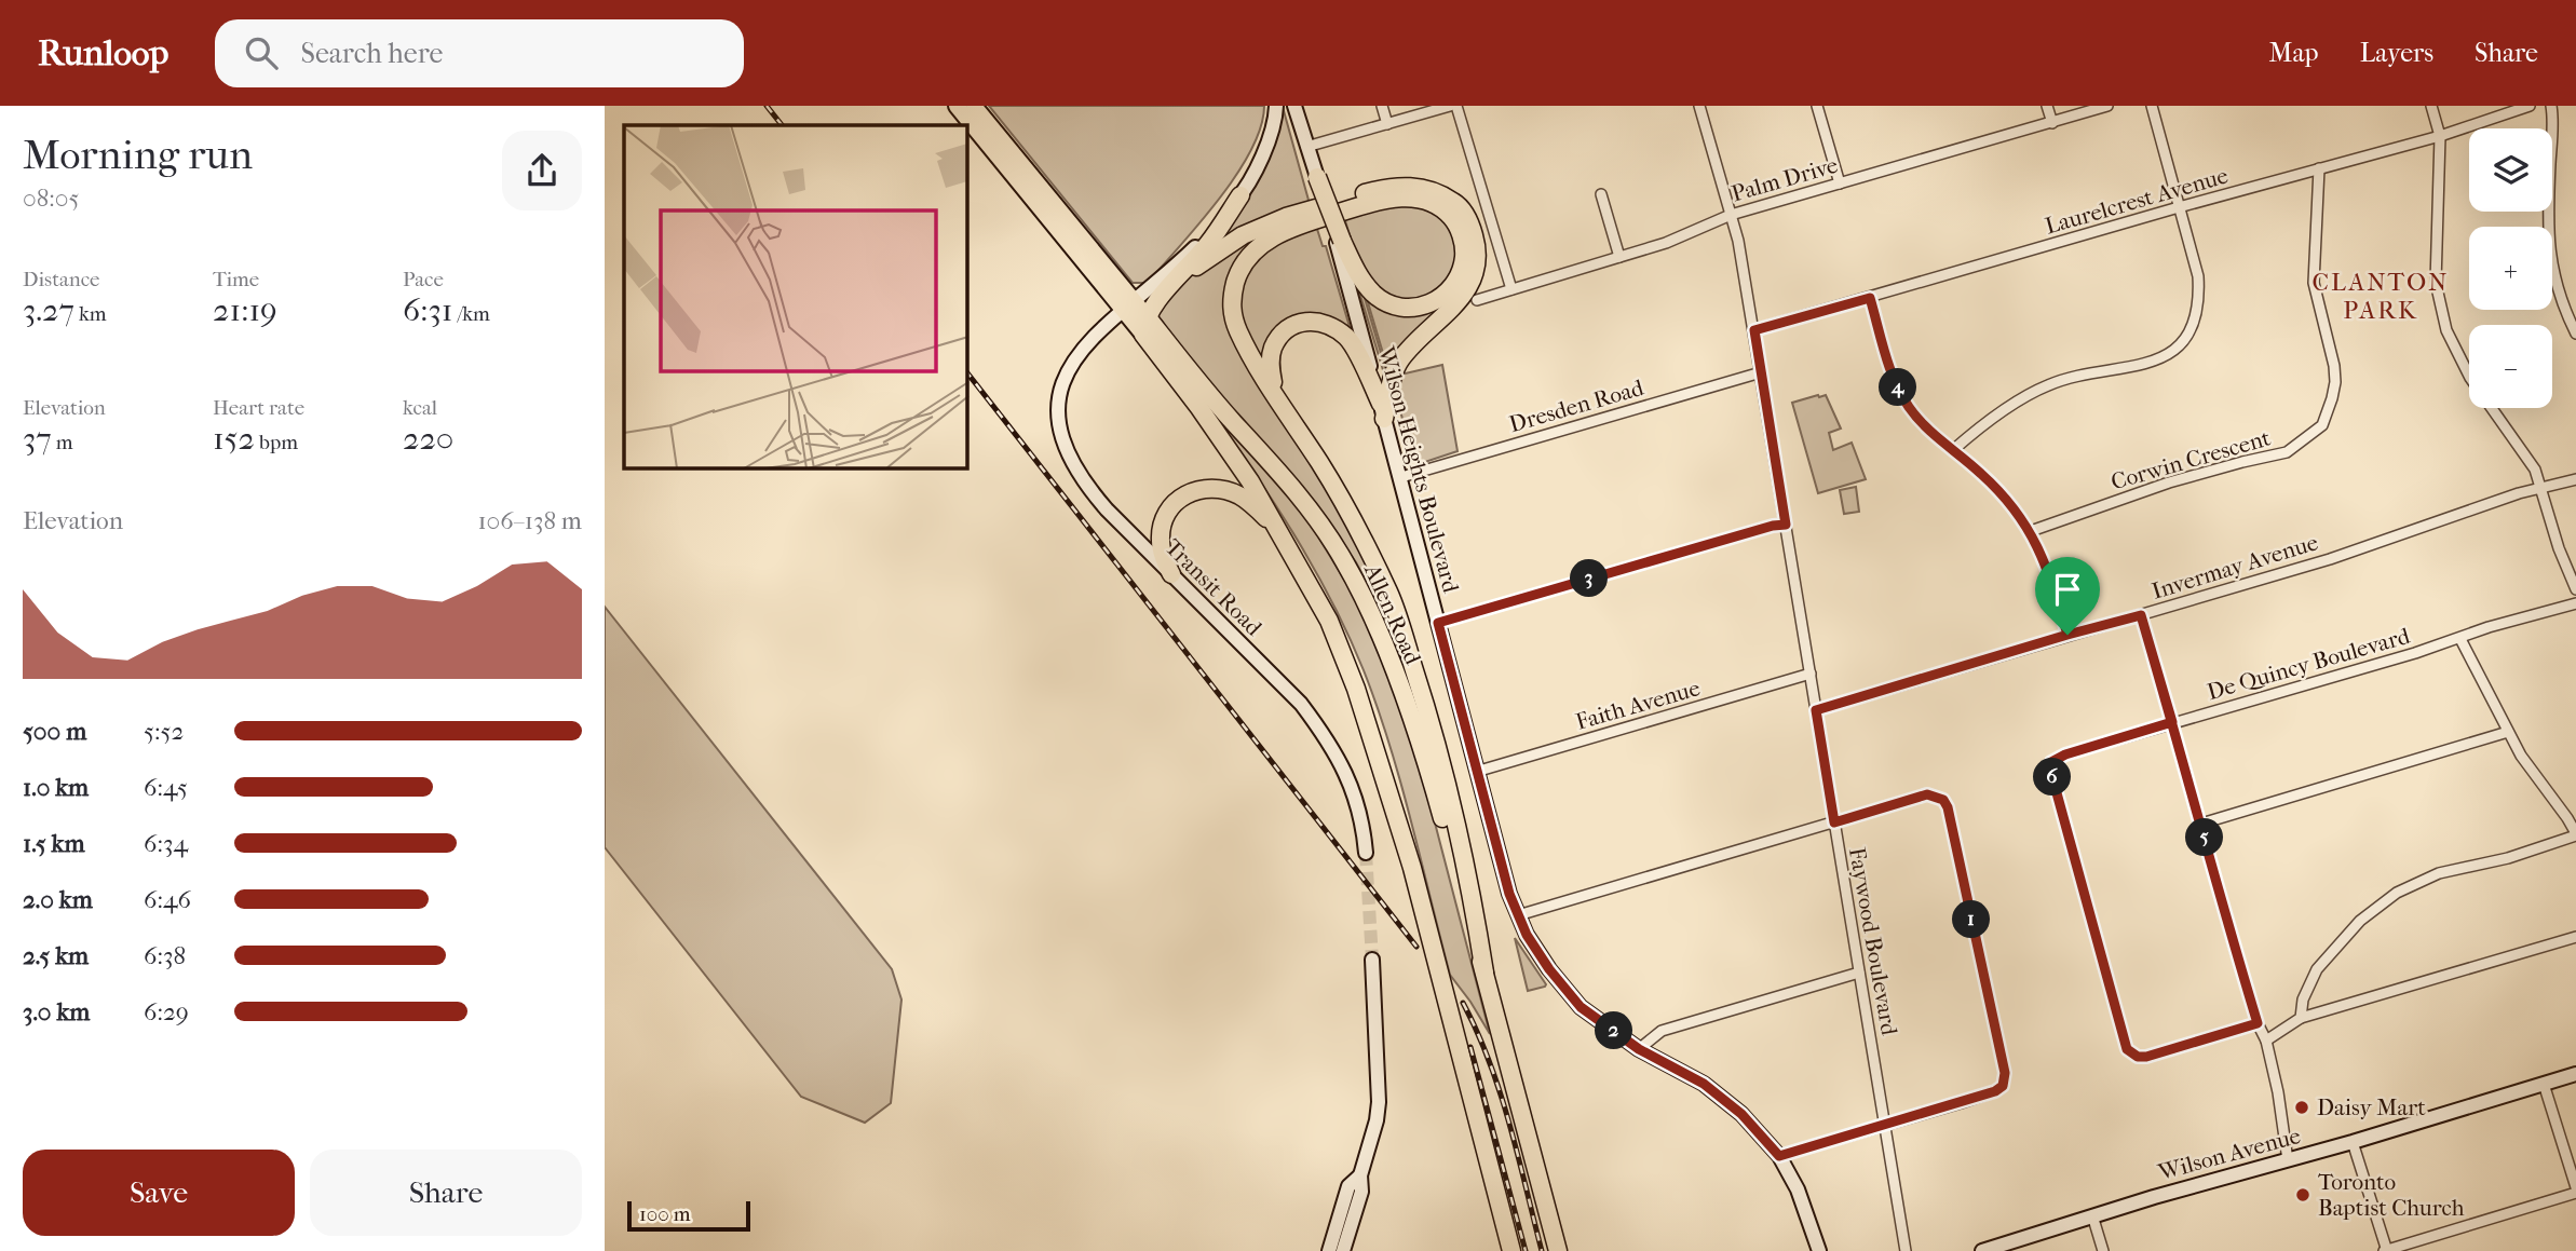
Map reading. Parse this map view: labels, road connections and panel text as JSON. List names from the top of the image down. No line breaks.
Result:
{"streets":{"highway":["Allen Road"],"main road":["Wilson Heights Boulevard","Transit Road","Wilson Avenue"],"street":["Palm Drive","Laurelcrest Avenue","Dresden Road","Corwin Crescent","Invermay Avenue","De Quincy Boulevard","Faith Avenue","Faywood Boulevard"]},"crossings":[["Palm Drive","Faywood Boulevard"],["Laurelcrest Avenue","Corwin Crescent"],["Laurelcrest Avenue","Faywood Boulevard"],["Dresden Road","Wilson Heights Boulevard"],["Dresden Road","Faywood Boulevard"],["Wilson Heights Boulevard","Faith Avenue"],["Invermay Avenue","Faywood Boulevard"],["Transit Road","Allen Road"],["Faith Avenue","Faywood Boulevard"]],"districts":["CLANTON PARK"],"places":["Daisy Mart","Toronto Baptist Church"],"scale_bar":"100 m","page":{"header":"Runloop","search":"Search here","nav":["Map","Layers","Share"],"heading":["Morning run","08:05"],"map_buttons":["+","−"],"stats":[["Distance","3.27 km"],["Time","21:19"],["Pace","6:31 /km"],["Elevation","37 m"],["Heart rate","152 bpm"],["kcal","220"]],"pins":["4","3","6","5","1","2"],"chart":["Elevation","106–138 m"],"list":[{"name":"500 m","note":"5:52"},{"name":"1.0 km","note":"6:45"},{"name":"1.5 km","note":"6:34"},{"name":"2.0 km","note":"6:46"},{"name":"2.5 km","note":"6:38"},{"name":"3.0 km","note":"6:29"}],"buttons":["Save","Share"],"scale":"100 m"}}
